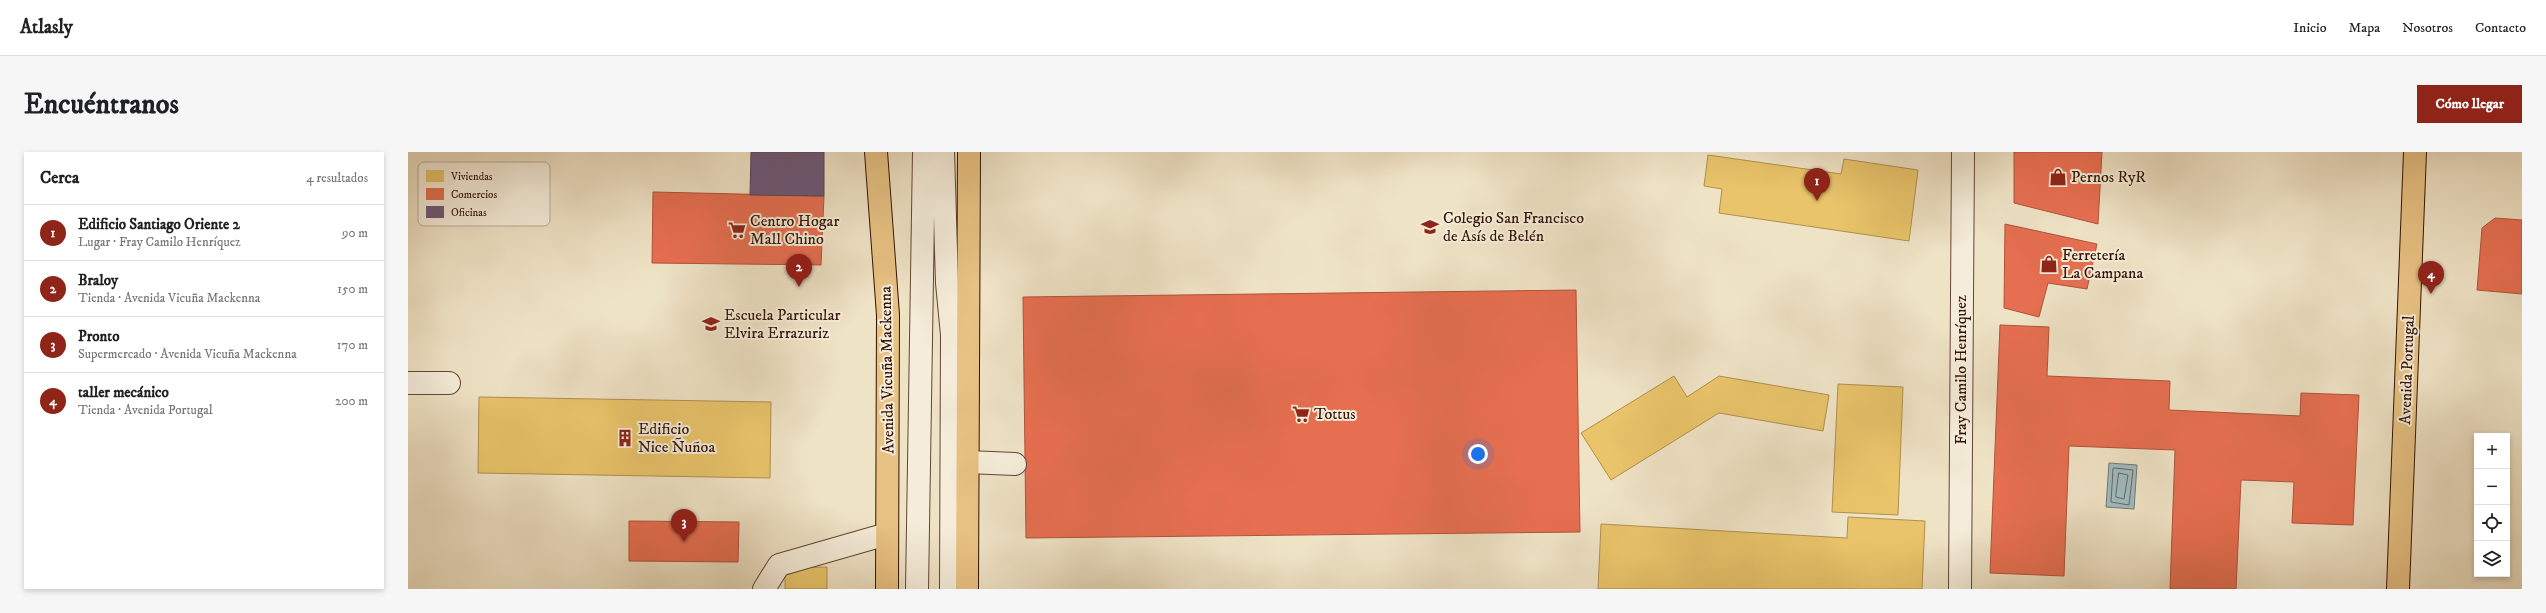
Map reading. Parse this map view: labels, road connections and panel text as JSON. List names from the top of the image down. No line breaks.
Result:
{"streets":{"main road":["Avenida Vicuña Mackenna","Avenida Portugal"],"street":["Fray Camilo Henríquez"]},"places":{"shop":["Pernos RyR","Ferretería La Campana"],"school or university":["Colegio San Francisco de Asís de Belén","Escuela Particular Elvira Errazuriz"],"supermarket":["Centro Hogar Mall Chino","Tottus"],"building":["Edificio Nice Ñuñoa"]},"legend":["Viviendas","Comercios","Oficinas"],"page":{"header":"Atlasly","nav":["Inicio","Mapa","Nosotros","Contacto"],"buttons":"Cómo llegar","title":"Encuéntranos","heading":["Cerca","4 resultados"],"pins":["1","2","4","3"],"list":[{"mark":"1","name":"Edificio Santiago Oriente 2","note":"Lugar · Fray Camilo Henríquez","value":"90 m"},{"mark":"2","name":"Braloy","note":"Tienda · Avenida Vicuña Mackenna","value":"150 m"},{"mark":"3","name":"Pronto","note":"Supermercado · Avenida Vicuña Mackenna","value":"170 m"},{"mark":"4","name":"taller mecánico","note":"Tienda · Avenida Portugal","value":"200 m"}],"map_buttons":["+","−"]}}
